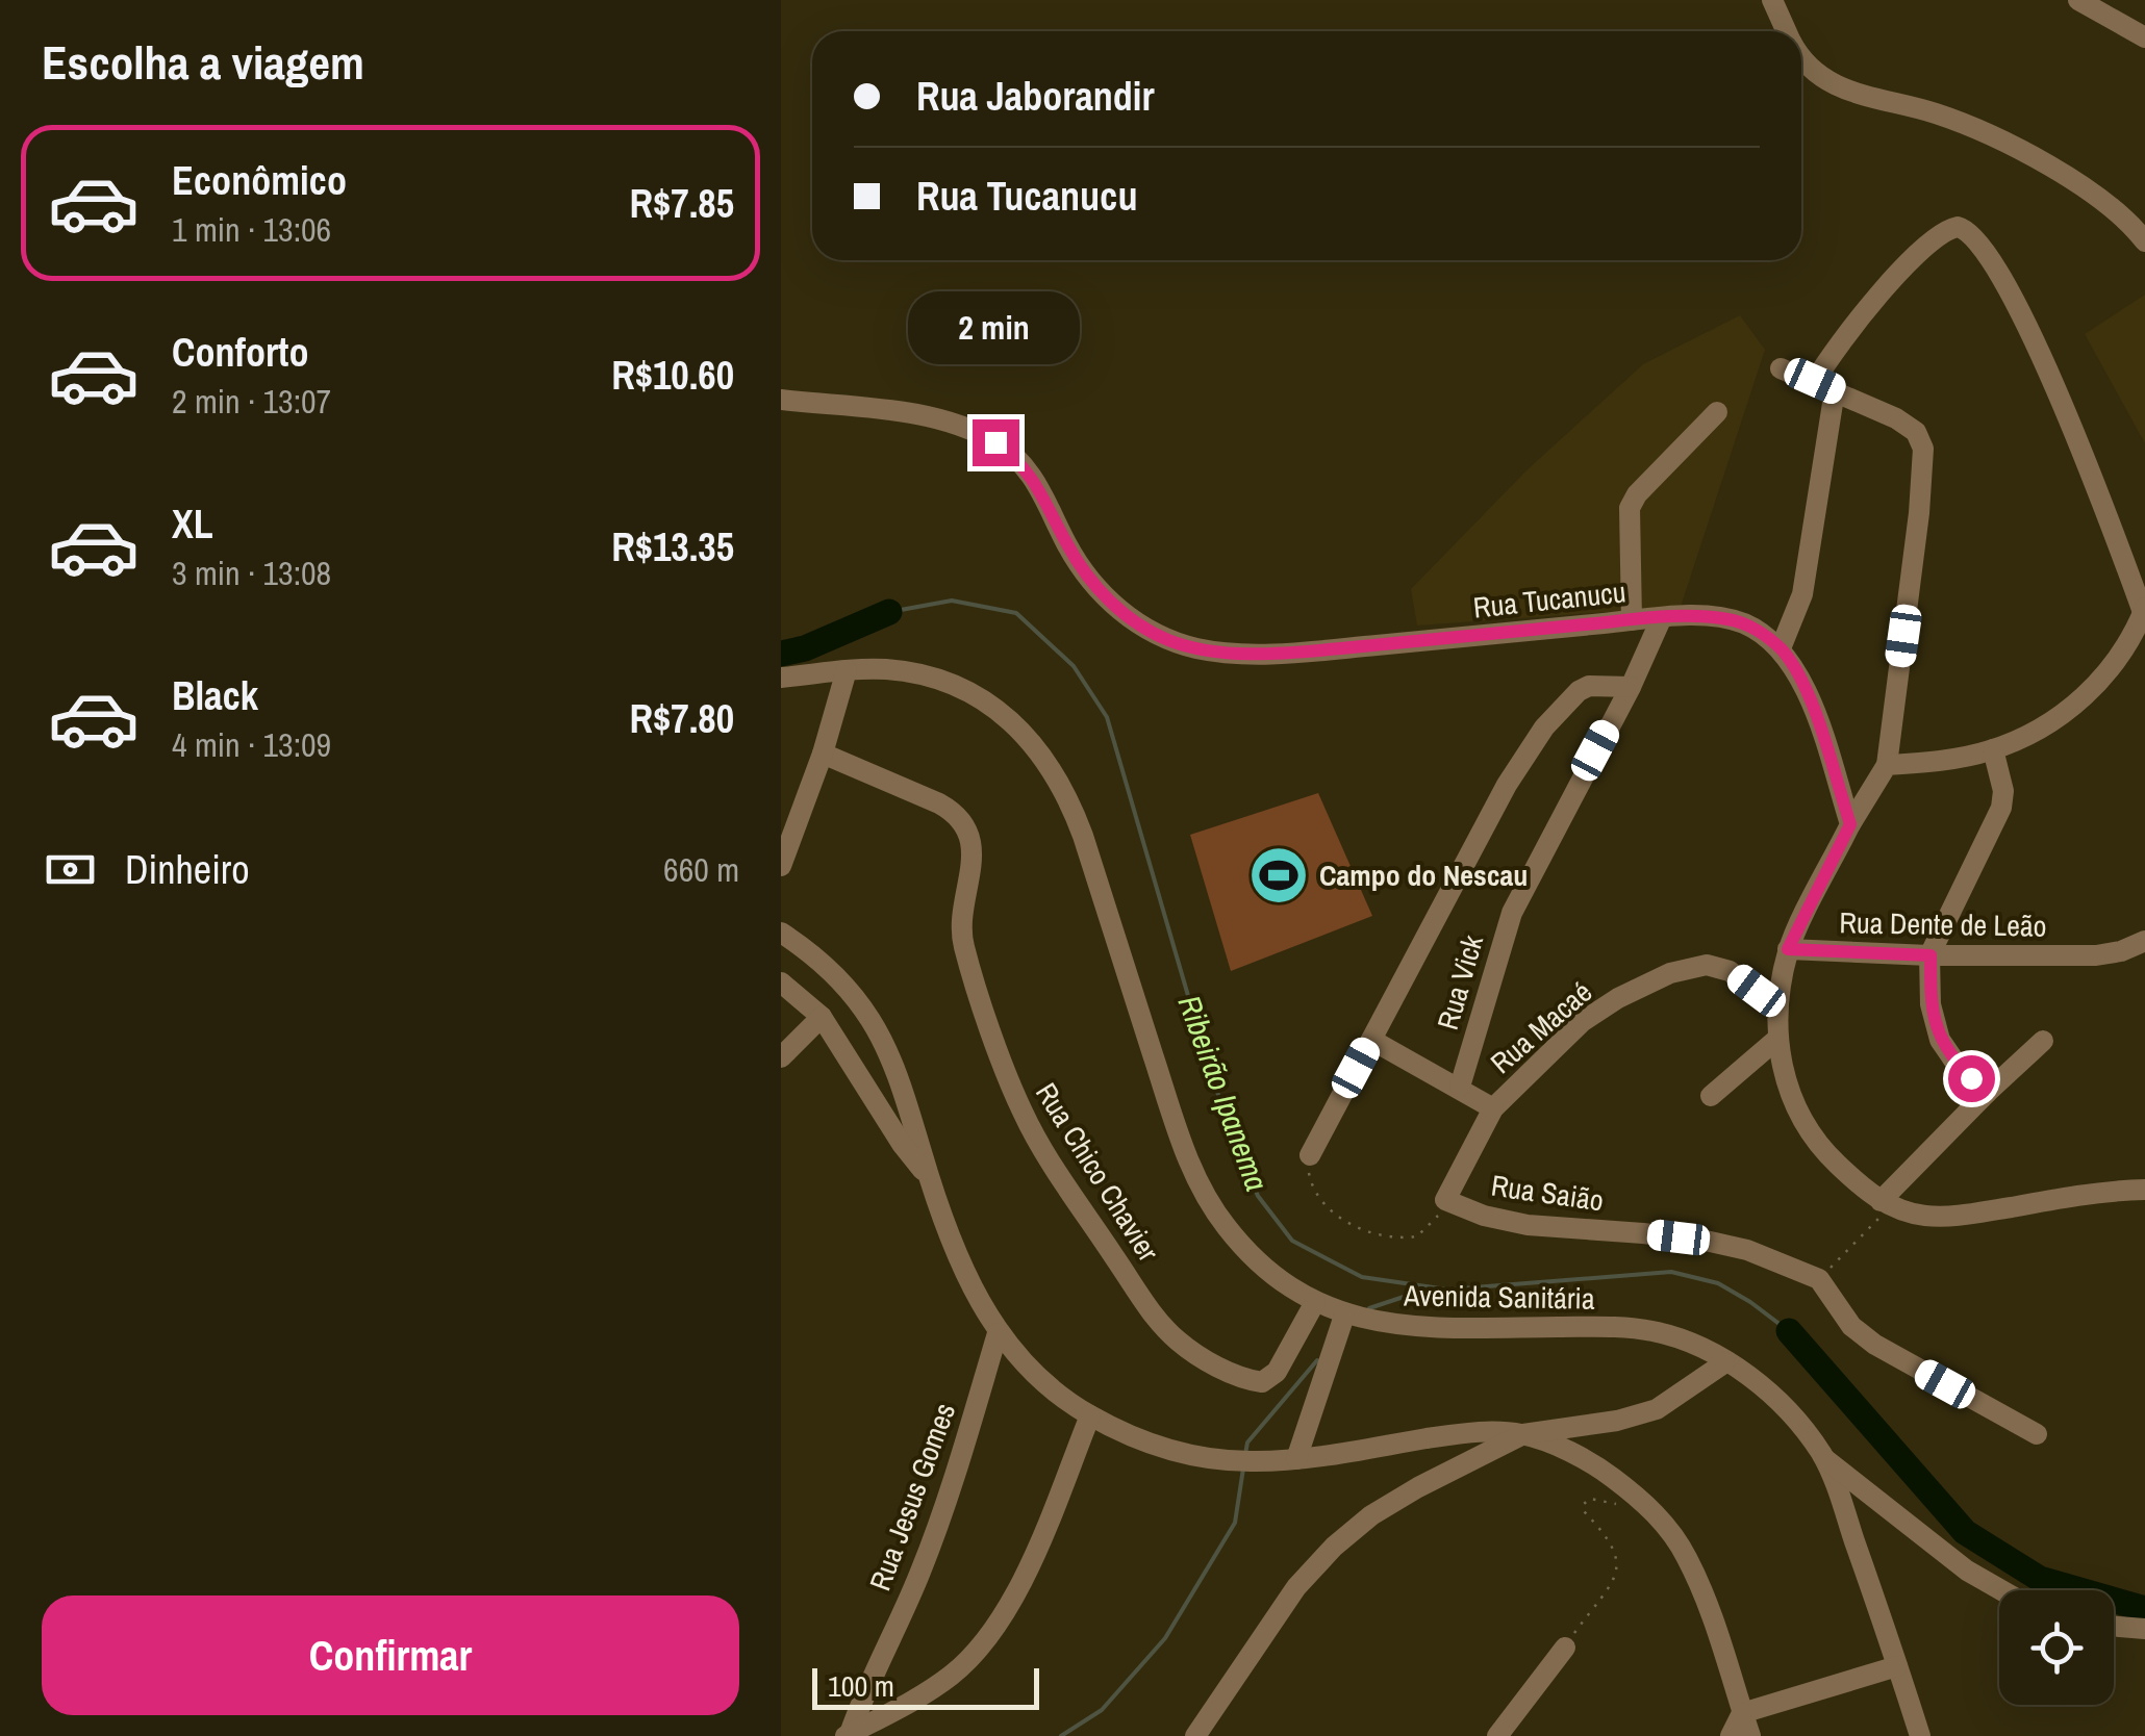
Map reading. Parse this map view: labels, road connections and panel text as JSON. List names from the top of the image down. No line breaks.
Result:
{"streets":{"street":["Rua Tucanucu","Rua Dente de Leão","Rua Vick","Rua Macaé","Rua Chico Chavier","Rua Saião","Avenida Sanitária","Rua Jesus Gomes"]},"crossings":[["Rua Tucanucu","Rua Vick"],["Rua Vick","Rua Macaé"],["Rua Vick","Rua Saião"],["Rua Macaé","Rua Saião"],["Rua Chico Chavier","Avenida Sanitária"]],"water":["Ribeirão Ipanema"],"places":{"sports":["Campo do Nescau"]},"scale_bar":"100 m","page":{"heading":"Escolha a viagem","banner":["Rua Jaborandir","Rua Tucanucu"],"list":[{"name":"Econômico","note":"1 min · 13:06","value":"R$7.85"},{"name":"Conforto","note":"2 min · 13:07","value":"R$10.60"},{"name":"XL","note":"3 min · 13:08","value":"R$13.35"},{"name":"Black","note":"4 min · 13:09","value":"R$7.80"}],"bubble":"2 min","pay":["Dinheiro","660 m"],"buttons":"Confirmar","scale":"100 m"}}
